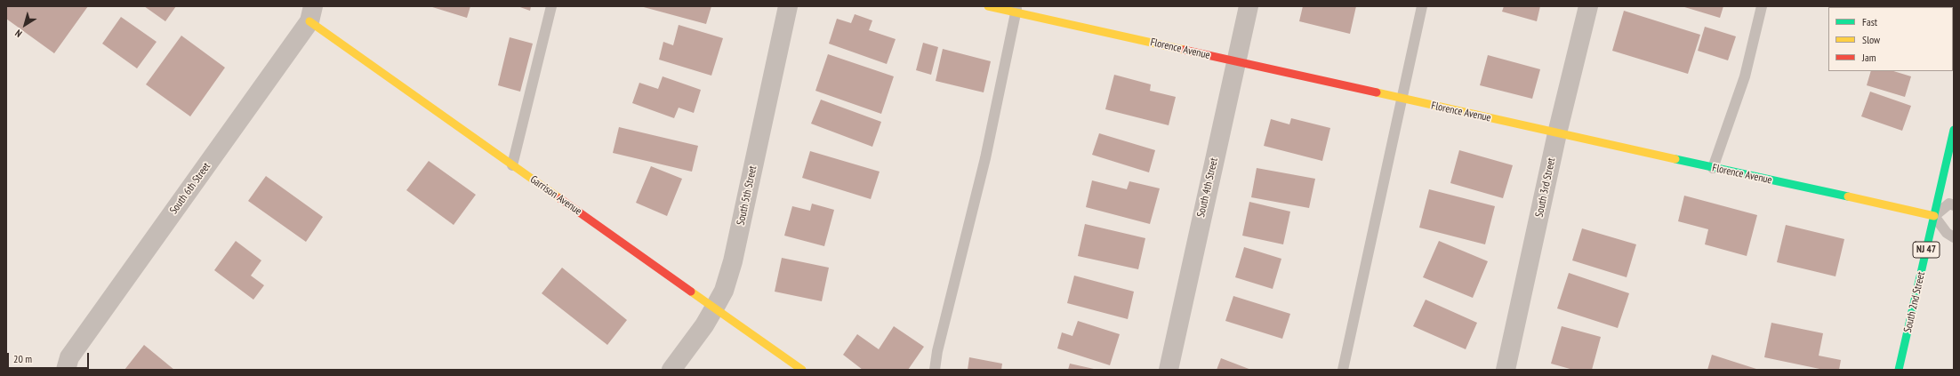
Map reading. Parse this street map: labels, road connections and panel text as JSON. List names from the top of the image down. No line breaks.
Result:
{"streets":{"street":["Florence Avenue","South 4th Street","South 3rd Street","South 6th Street","Garrison Avenue","South 5th Street","NJ 47","South 2nd Street"]},"crossings":[["Florence Avenue","South 4th Street"],["Florence Avenue","South 3rd Street"],["Florence Avenue","South 2nd Street"],["South 6th Street","Garrison Avenue"],["Garrison Avenue","South 5th Street"]],"legend":["Fast","Slow","Jam"],"scale_bar":"20 m","north":"bottom left"}
